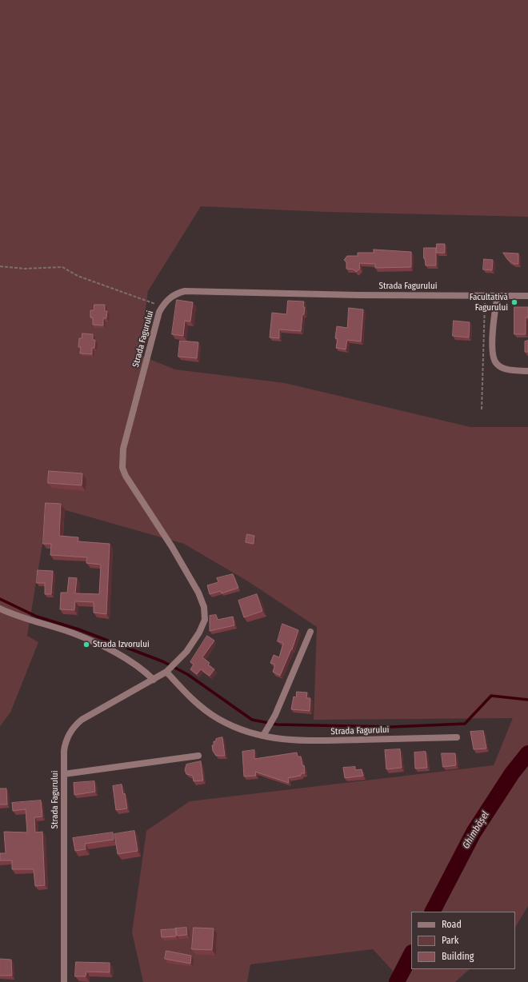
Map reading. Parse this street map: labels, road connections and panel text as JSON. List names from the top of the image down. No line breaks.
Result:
{"streets":{"street":["Strada Fagurului"]},"water":["Ghimbășel"],"places":["Facultativă Fagurului","Strada Izvorului"],"legend":["Road","Park","Building"]}
